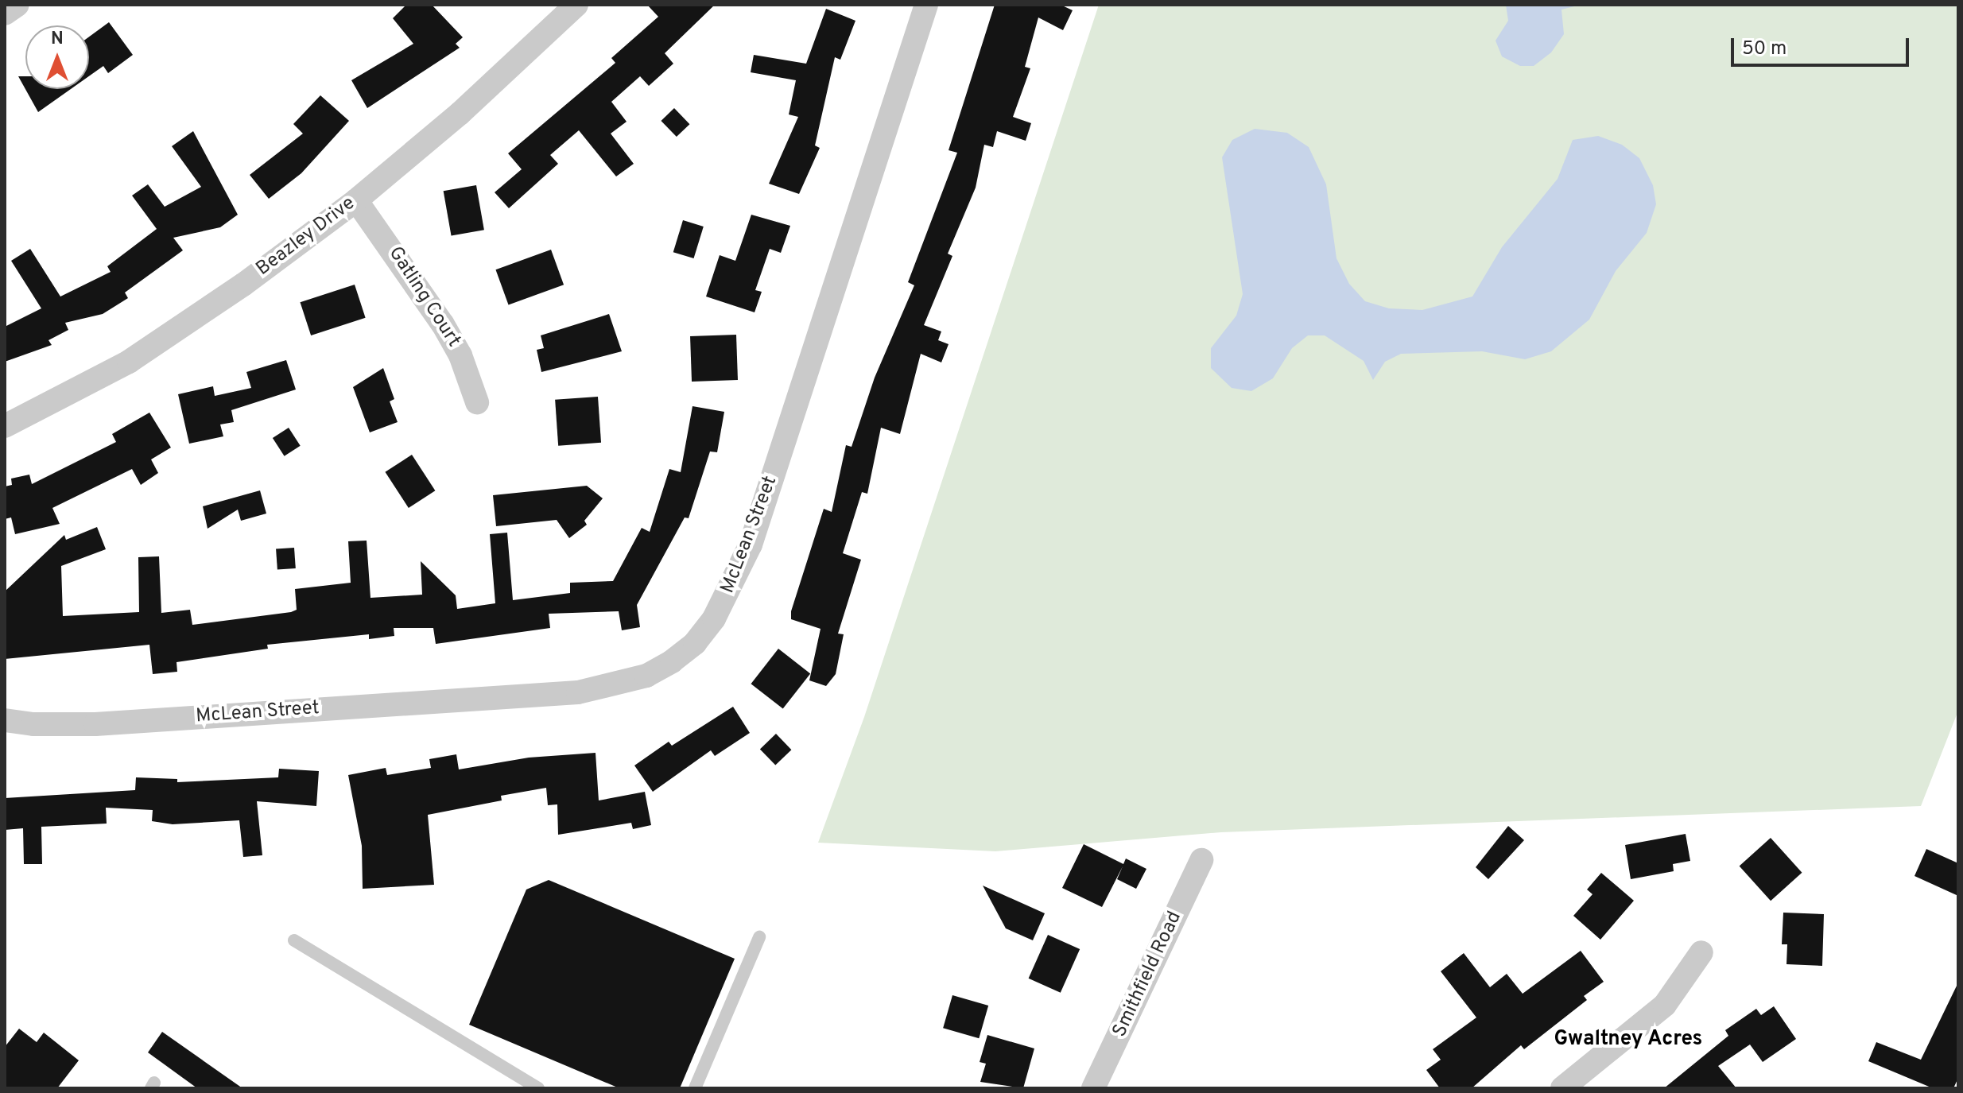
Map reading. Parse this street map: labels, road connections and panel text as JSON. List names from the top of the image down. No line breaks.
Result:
{"streets":{"street":["Beazley Drive","Gatling Court","McLean Street","Smithfield Road"]},"crossings":[["Beazley Drive","Gatling Court"]],"districts":["Gwaltney Acres"],"scale_bar":"50 m","north":"top"}
